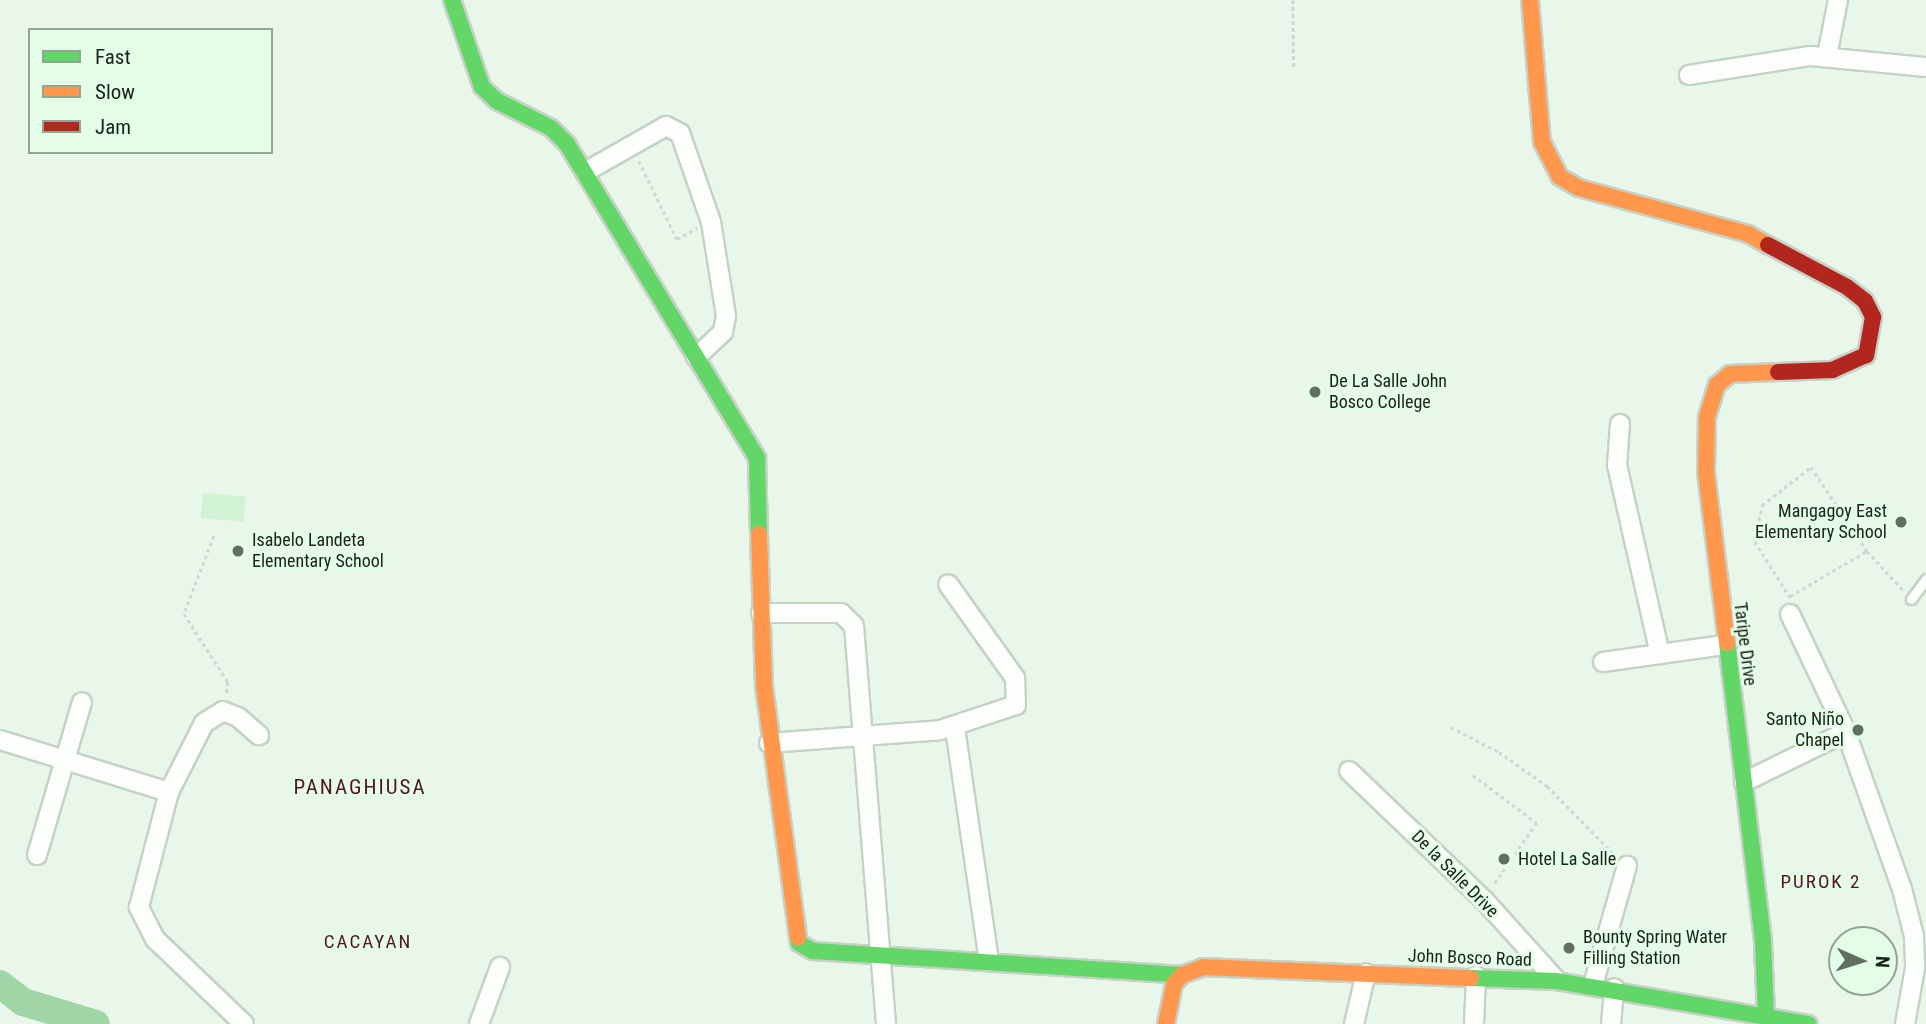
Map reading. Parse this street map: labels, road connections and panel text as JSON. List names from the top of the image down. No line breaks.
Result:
{"streets":{"main road":["Taripe Drive","John Bosco Road"],"street":["De la Salle Drive"]},"crossings":[["Taripe Drive","John Bosco Road"],["De la Salle Drive","John Bosco Road"]],"districts":["PANAGHIUSA","PUROK 2","CACAYAN"],"places":["De La Salle John Bosco College","Mangagoy East Elementary School","Isabelo Landeta Elementary School","Santo Niño Chapel","Hotel La Salle","Bounty Spring Water Filling Station"],"legend":["Fast","Slow","Jam"],"north":"right"}
